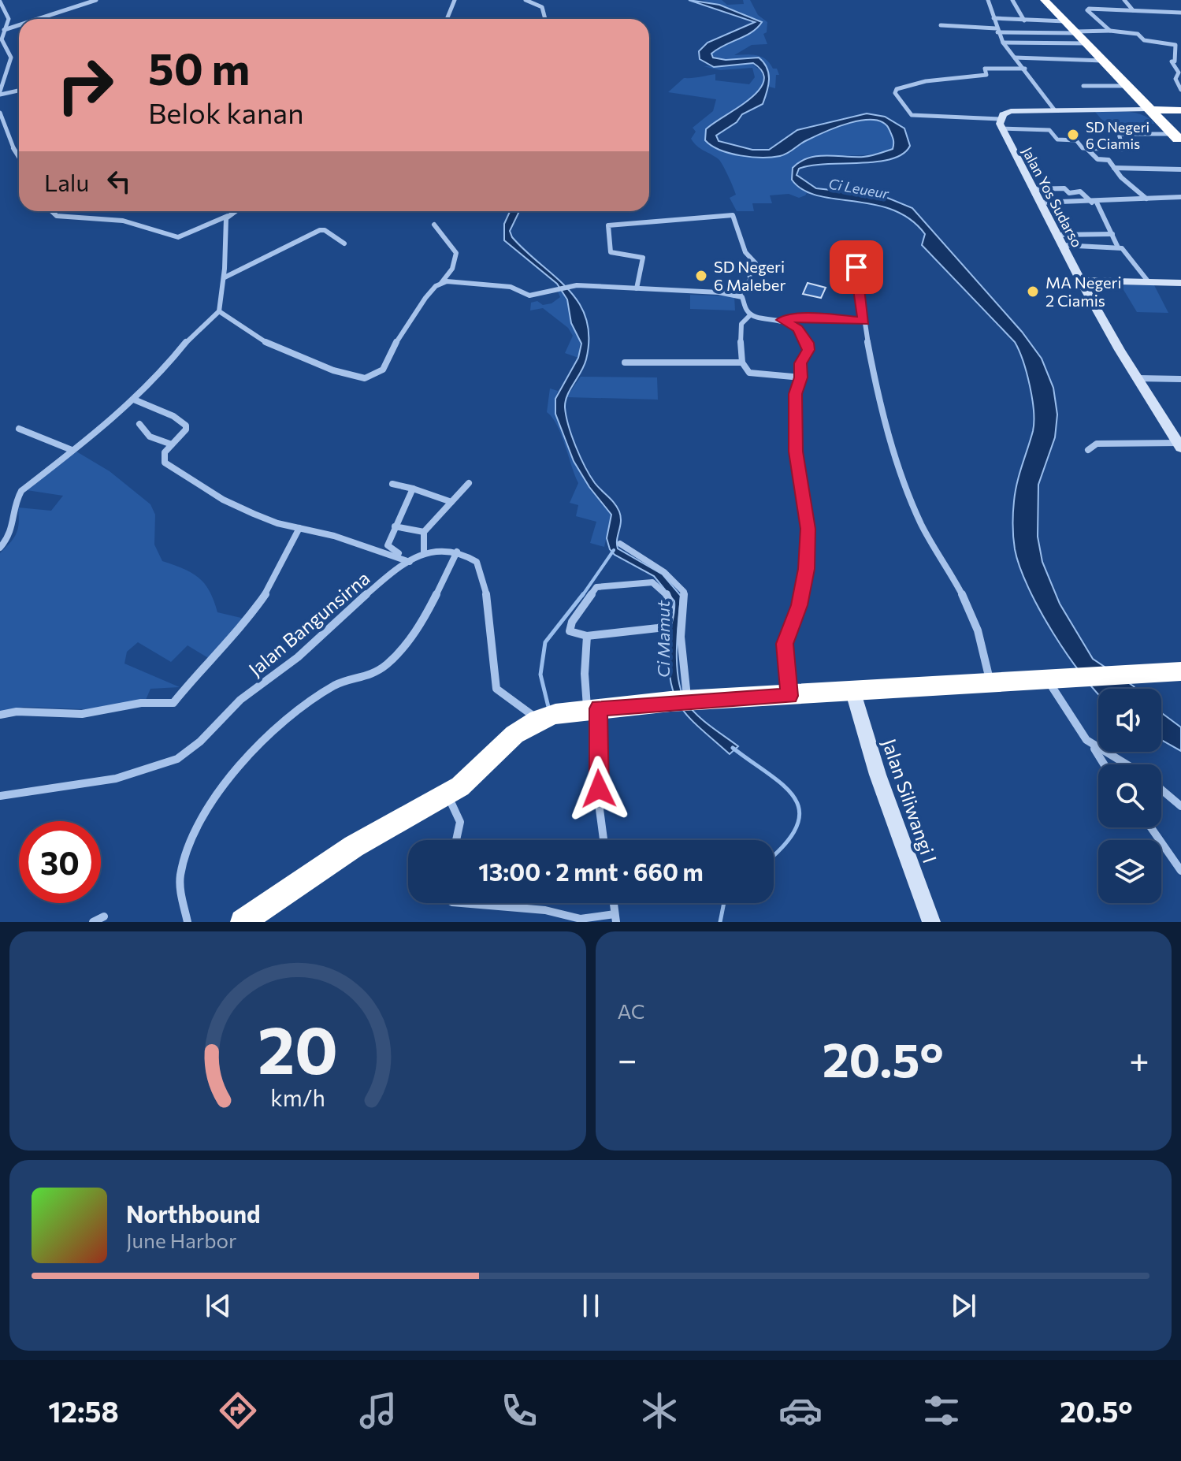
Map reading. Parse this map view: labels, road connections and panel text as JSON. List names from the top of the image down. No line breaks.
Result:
{"streets":{"main road":["Jalan Yos Sudarso","Jalan Siliwangi I"],"street":["Jalan Bangunsirna"]},"water":["Ci Leueur","Ci Mamut"],"places":["SD Negeri 6 Ciamis","SD Negeri 6 Maleber","MA Negeri 2 Ciamis"],"page":{"turn":["50 m","Belok kanan"],"then":"Lalu","limit":"30","trip":"13:00 · 2 mnt · 660 m","tile":"AC","heat":["−","20.5°","+"],"song":["Northbound","June Harbor"],"tabs":["12:58","20.5°"],"gauge":["20","km/h"]}}
